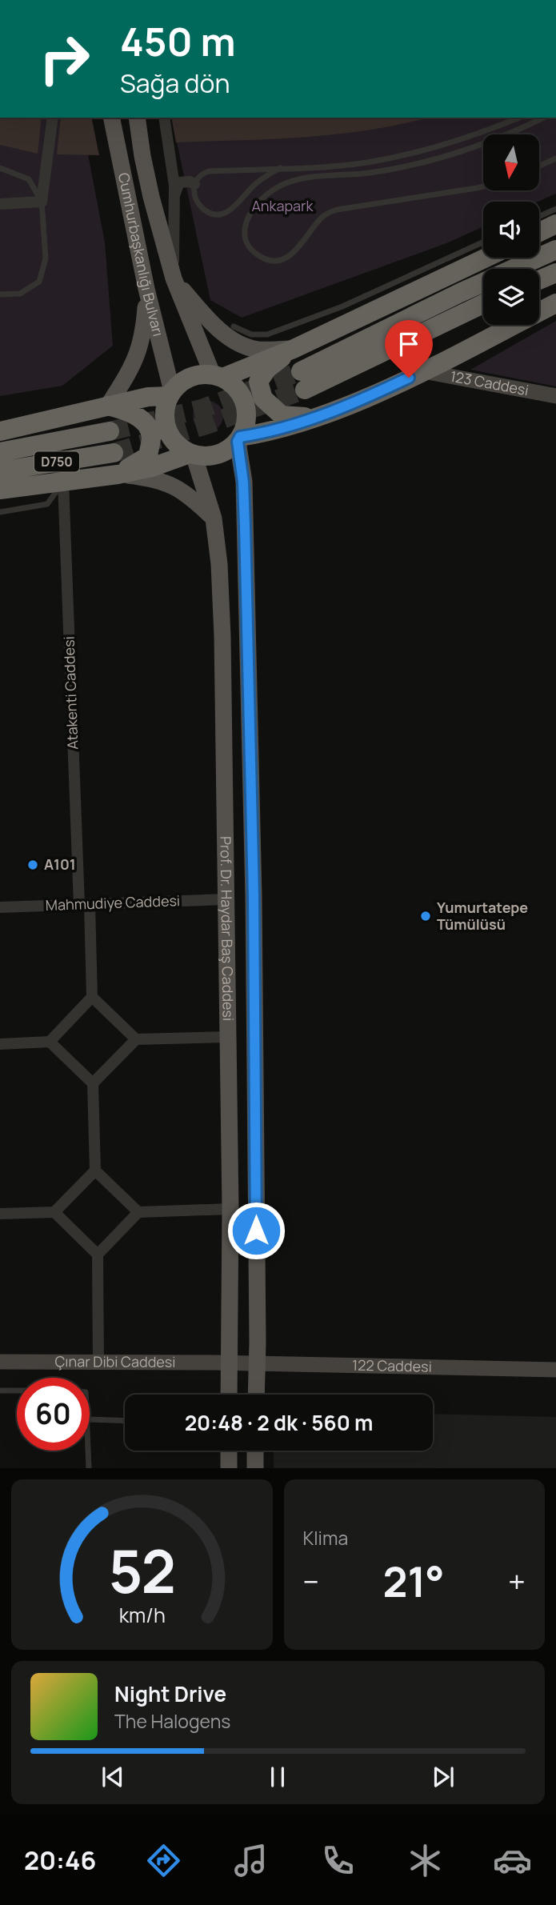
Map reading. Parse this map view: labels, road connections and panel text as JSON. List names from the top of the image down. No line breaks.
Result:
{"streets":{"highway":["D750"],"main road":["Cumhurbaşkanlığı Bulvarı","123 Caddesi","Prof. Dr. Haydar Baş Caddesi","Çınar Dibi Caddesi","122 Caddesi"],"street":["Atakenti Caddesi","Mahmudiye Caddesi"]},"crossings":[["Cumhurbaşkanlığı Bulvarı","Prof. Dr. Haydar Baş Caddesi"],["Atakenti Caddesi","Mahmudiye Caddesi"],["Mahmudiye Caddesi","Prof. Dr. Haydar Baş Caddesi"],["Prof. Dr. Haydar Baş Caddesi","Çınar Dibi Caddesi"],["Prof. Dr. Haydar Baş Caddesi","122 Caddesi"],["Çınar Dibi Caddesi","122 Caddesi"]],"parks":["Ankapark"],"places":["A101","Yumurtatepe Tümülüsü"],"north":"bottom","page":{"turn":["450 m","Sağa dön"],"limit":"60","trip":"20:48 · 2 dk · 560 m","tile":"Klima","heat":["−","21°","+"],"song":["Night Drive","The Halogens"],"tabs":"20:46","gauge":["52","km/h"]}}
